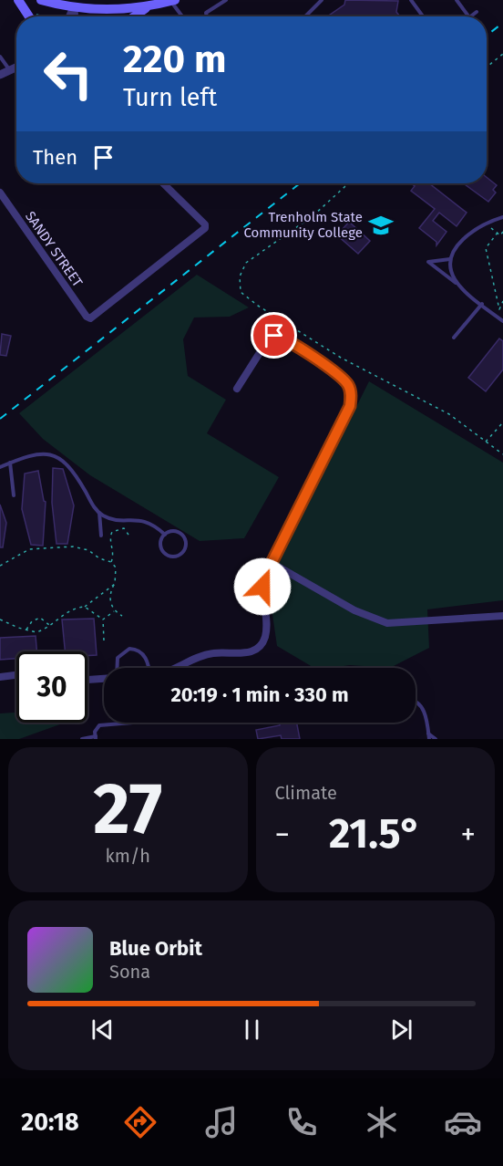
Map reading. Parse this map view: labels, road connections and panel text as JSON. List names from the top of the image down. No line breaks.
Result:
{"streets":{"street":["SANDY STREET"]},"places":{"school or university":["Trenholm State Community College"]},"page":{"turn":["220 m","Turn left"],"then":"Then","limit":"30","trip":"20:19 · 1 min · 330 m","tile":[["27","km/h"],"Climate"],"heat":["−","21.5°","+"],"song":["Blue Orbit","Sona"],"tabs":"20:18"}}
